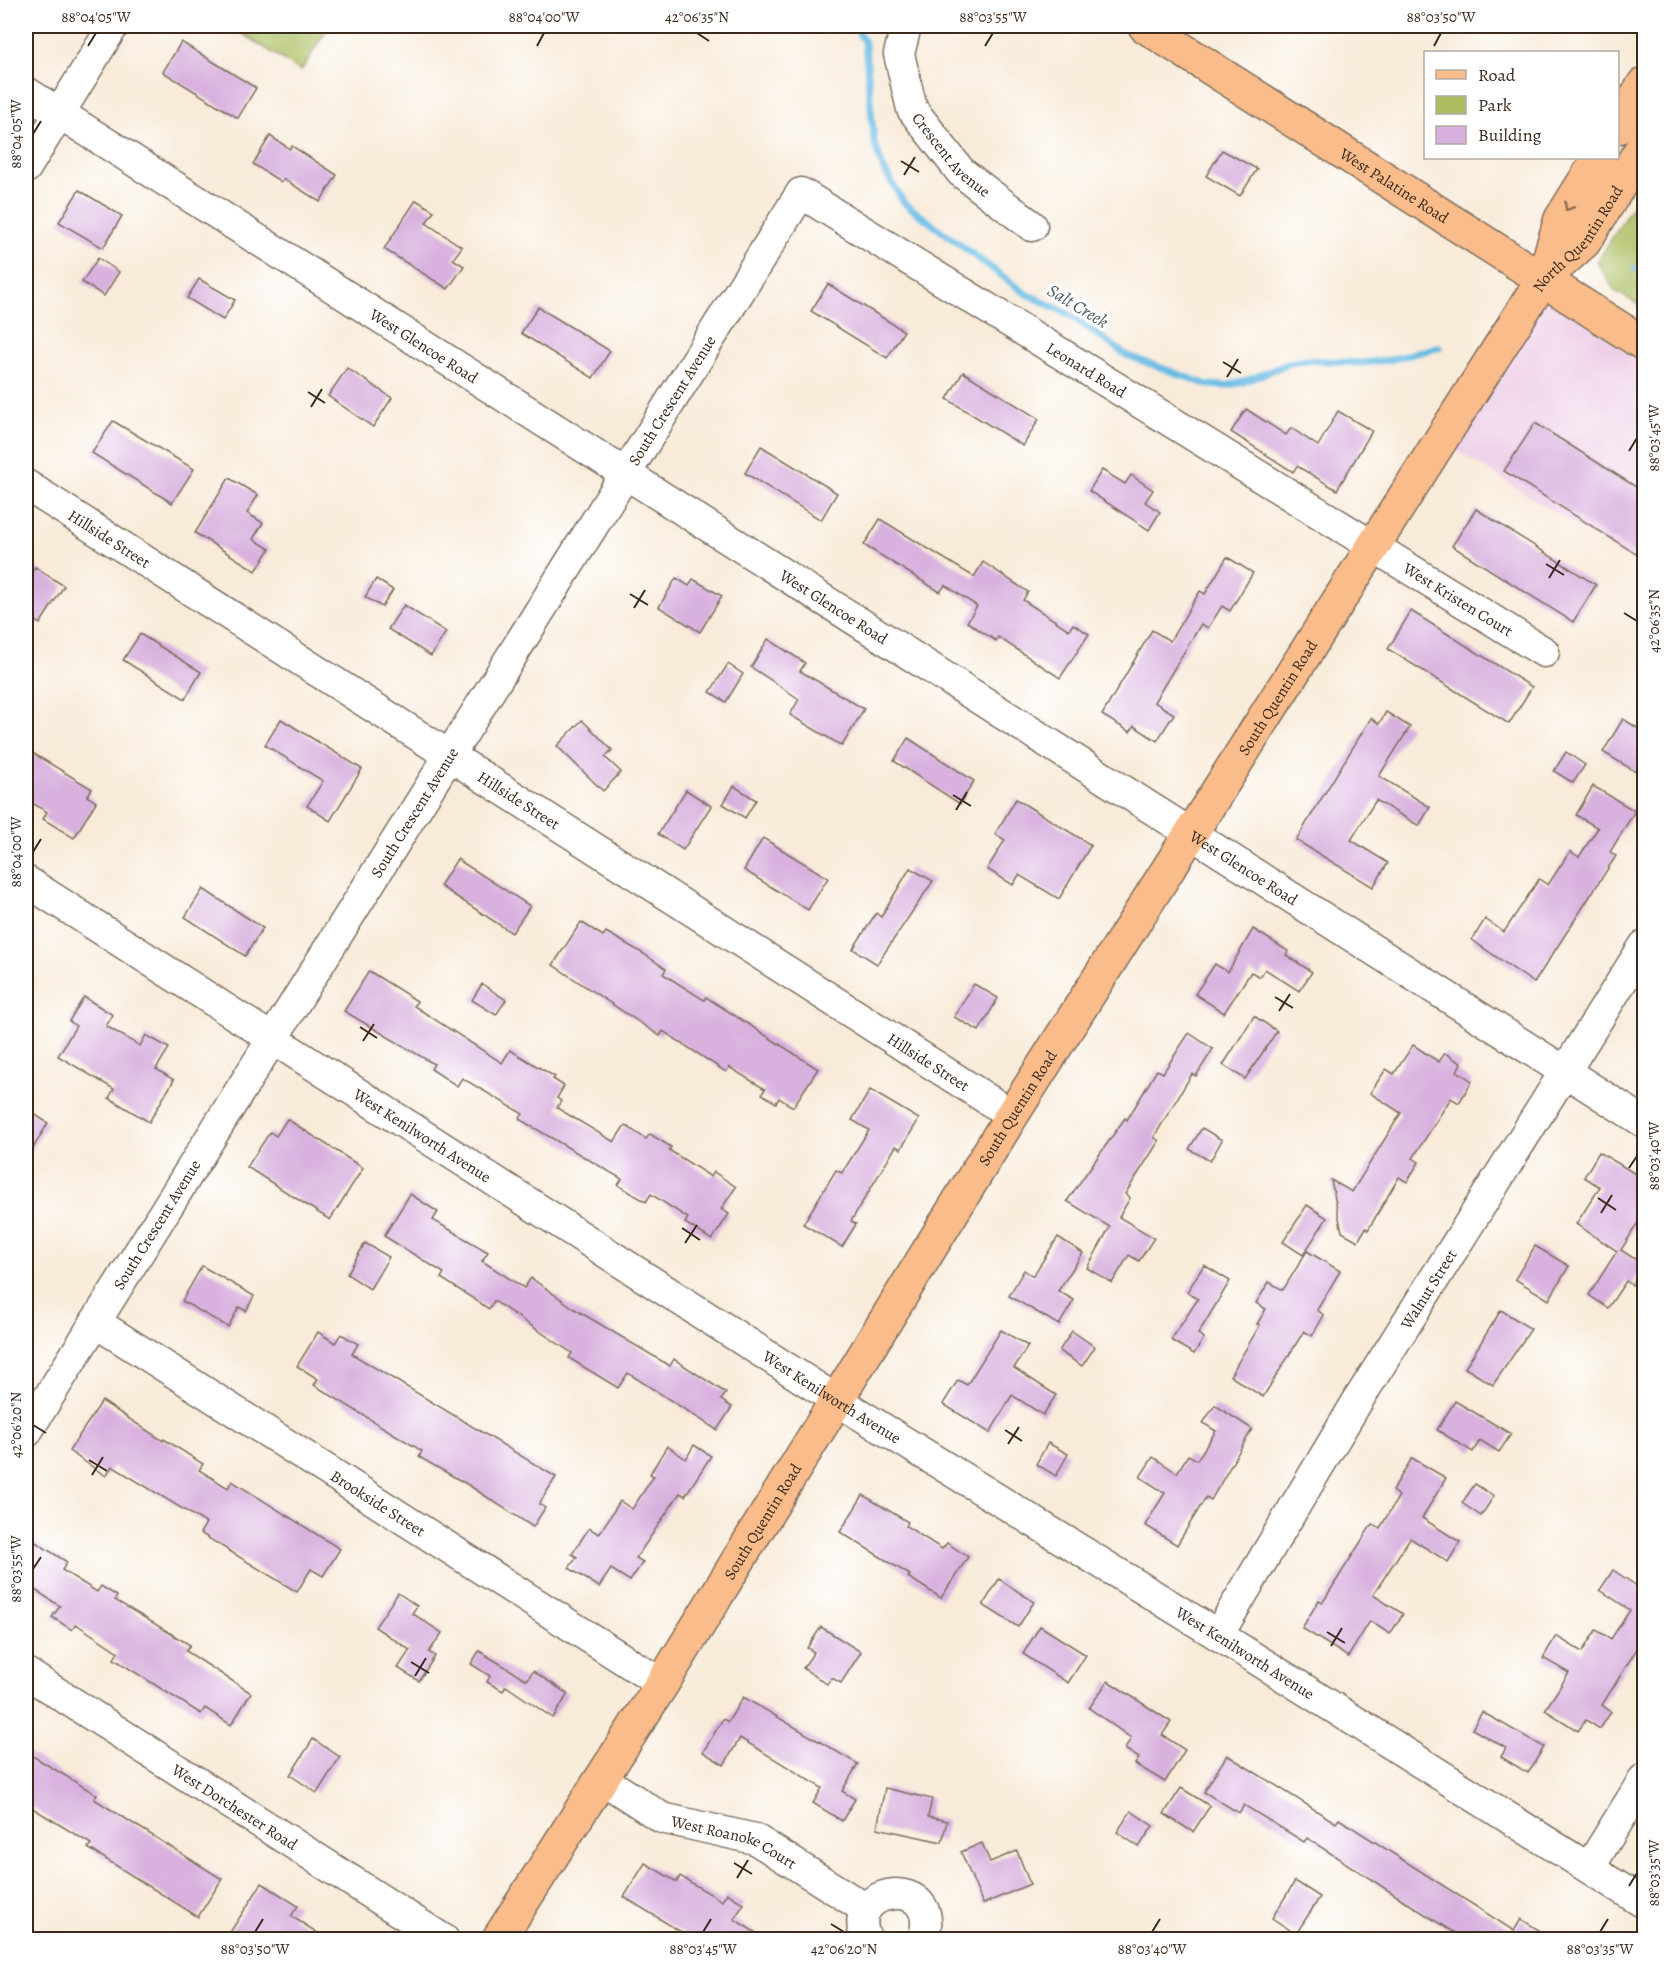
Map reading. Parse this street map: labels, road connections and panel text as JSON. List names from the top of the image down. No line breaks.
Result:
{"streets":{"main road":["West Palatine Road","North Quentin Road","South Quentin Road"],"street":["Crescent Avenue","West Glencoe Road","Leonard Road","South Crescent Avenue","Hillside Street","West Kristen Court","West Kenilworth Avenue","Walnut Street","Brookside Street","West Dorchester Road","West Roanoke Court"]},"crossings":[["West Palatine Road","North Quentin Road"],["West Palatine Road","South Quentin Road"],["North Quentin Road","South Quentin Road"],["West Glencoe Road","South Crescent Avenue"],["West Glencoe Road","South Quentin Road"],["West Glencoe Road","Walnut Street"],["Leonard Road","South Crescent Avenue"],["Leonard Road","West Kristen Court"],["Leonard Road","South Quentin Road"],["South Crescent Avenue","Hillside Street"],["South Crescent Avenue","West Kenilworth Avenue"],["South Crescent Avenue","Brookside Street"],["Hillside Street","South Quentin Road"],["West Kristen Court","South Quentin Road"],["South Quentin Road","West Kenilworth Avenue"],["South Quentin Road","Brookside Street"],["South Quentin Road","West Roanoke Court"],["West Kenilworth Avenue","Walnut Street"]],"water":["Salt Creek"],"legend":["Road","Park","Building"],"coordinates":["88°04'05\"W","88°04'00\"W","42°06'35\"N","88°03'55\"W","88°03'50\"W","88°03'45\"W","88°03'40\"W","42°06'20\"N","88°03'35\"W"]}
